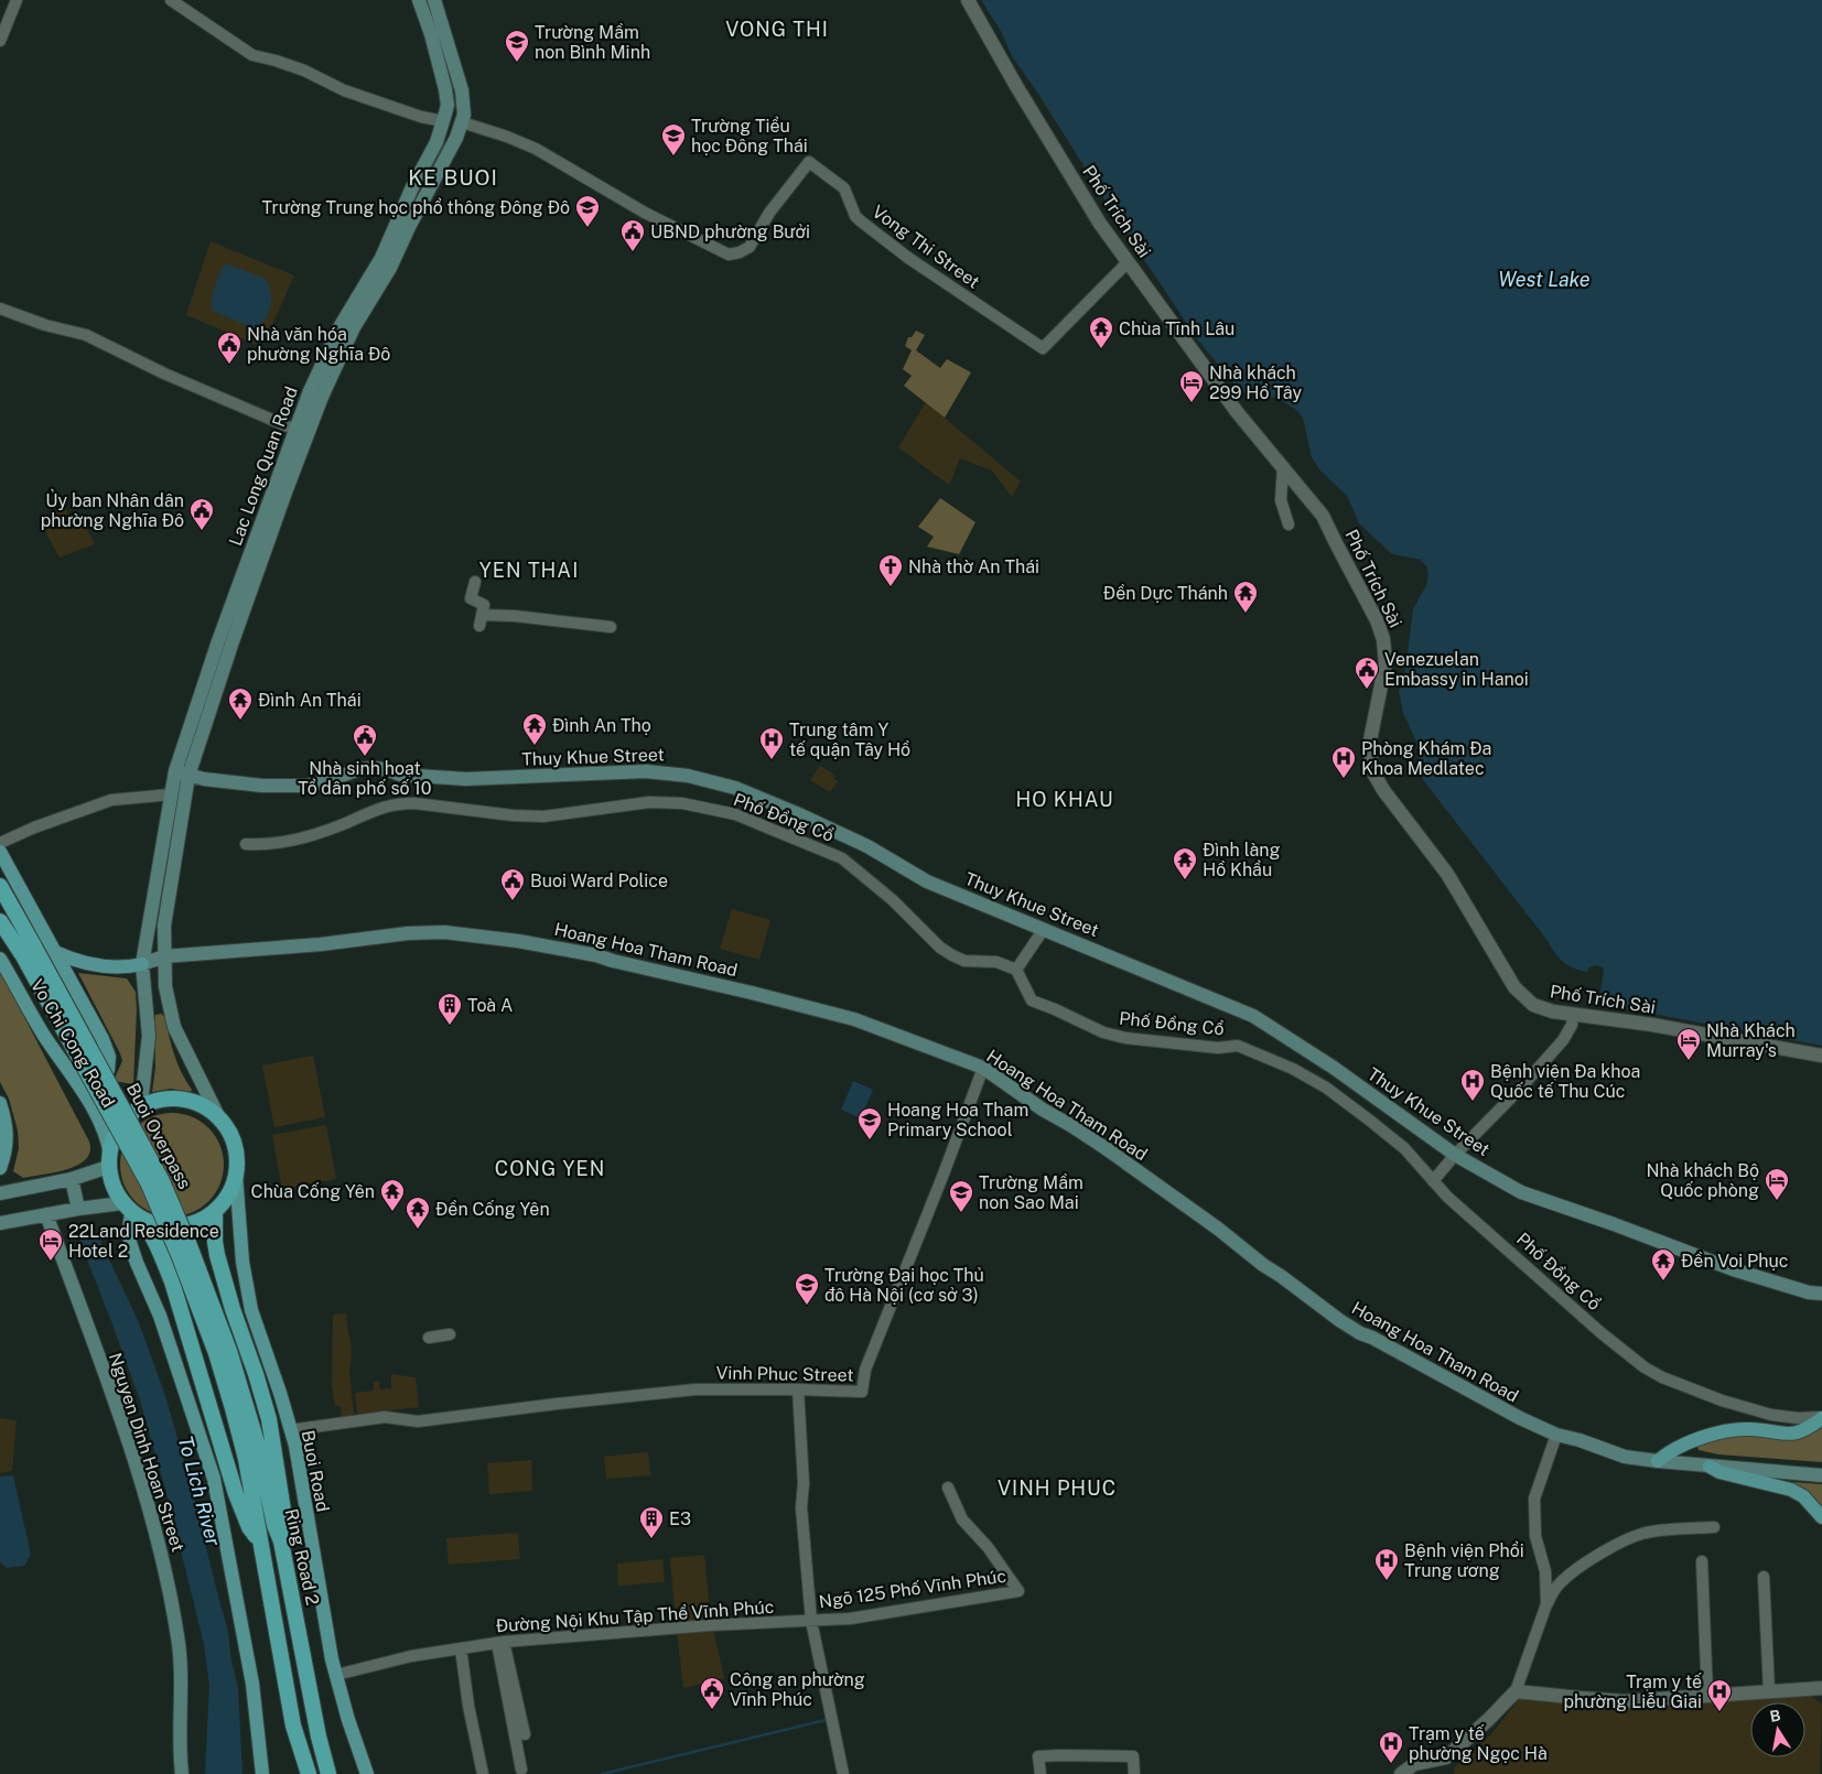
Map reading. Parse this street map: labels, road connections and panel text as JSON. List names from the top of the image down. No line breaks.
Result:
{"streets":{"highway":["Buoi Overpass","Ring Road 2"],"main road":["Lac Long Quan Road","Thuy Khue Street","Hoang Hoa Tham Road","Vo Chi Cong Road","Nguyen Dinh Hoan Street","Buoi Road"],"street":["Phố Trích Sài","Vong Thi Street","Phố Đồng Cổ","Vinh Phuc Street","Ngõ 125 Phố Vĩnh Phúc","Đường Nội Khu Tập Thể Vĩnh Phúc"]},"crossings":[["Phố Trích Sài","Vong Thi Street"],["Vong Thi Street","Lac Long Quan Road"],["Lac Long Quan Road","Thuy Khue Street"],["Lac Long Quan Road","Hoang Hoa Tham Road"],["Hoang Hoa Tham Road","Vinh Phuc Street"],["Vo Chi Cong Road","Buoi Road"],["Buoi Overpass","Ring Road 2"],["Vinh Phuc Street","Buoi Road"],["Buoi Road","Đường Nội Khu Tập Thể Vĩnh Phúc"],["Ngõ 125 Phố Vĩnh Phúc","Đường Nội Khu Tập Thể Vĩnh Phúc"]],"districts":["VONG THI","KE BUOI","YEN THAI","HO KHAU","CONG YEN","VINH PHUC"],"water":["West Lake","To Lich River"],"places":{"school or university":["Trường Mầm non Bình Minh","Trường Tiểu học Đông Thái","Trường Trung học phổ thông Đông Đô","Hoang Hoa Tham Primary School","Trường Mầm non Sao Mai","Trường Đại học Thủ đô Hà Nội (cơ sở 3)"],"public building":["UBND phường Bưởi","Nhà văn hóa phường Nghĩa Đô","Ủy ban Nhân dân phường Nghĩa Đô","Venezuelan Embassy in Hanoi","Nhà sinh hoạt Tổ dân phố số 10","Buoi Ward Police","Công an phường Vĩnh Phúc"],"temple":["Chùa Tĩnh Lâu","Đền Dực Thánh","Đình An Thái","Đình An Thọ","Đình làng Hồ Khẩu","Chùa Cống Yên","Đền Cống Yên","Đền Voi Phục"],"hotel":["Nhà khách 299 Hồ Tây","Nhà Khách Murray's","Nhà khách Bộ Quốc phòng","22Land Residence Hotel 2"],"church":["Nhà thờ An Thái"],"hospital":["Trung tâm Y tế quận Tây Hồ","Phòng Khám Đa Khoa Medlatec","Bệnh viện Đa khoa Quốc tế Thu Cúc","Bệnh viện Phổi Trung ương","Trạm y tế phường Liễu Giai","Trạm y tế phường Ngọc Hà"],"building":["Toà A","E3"]},"north":"top"}
